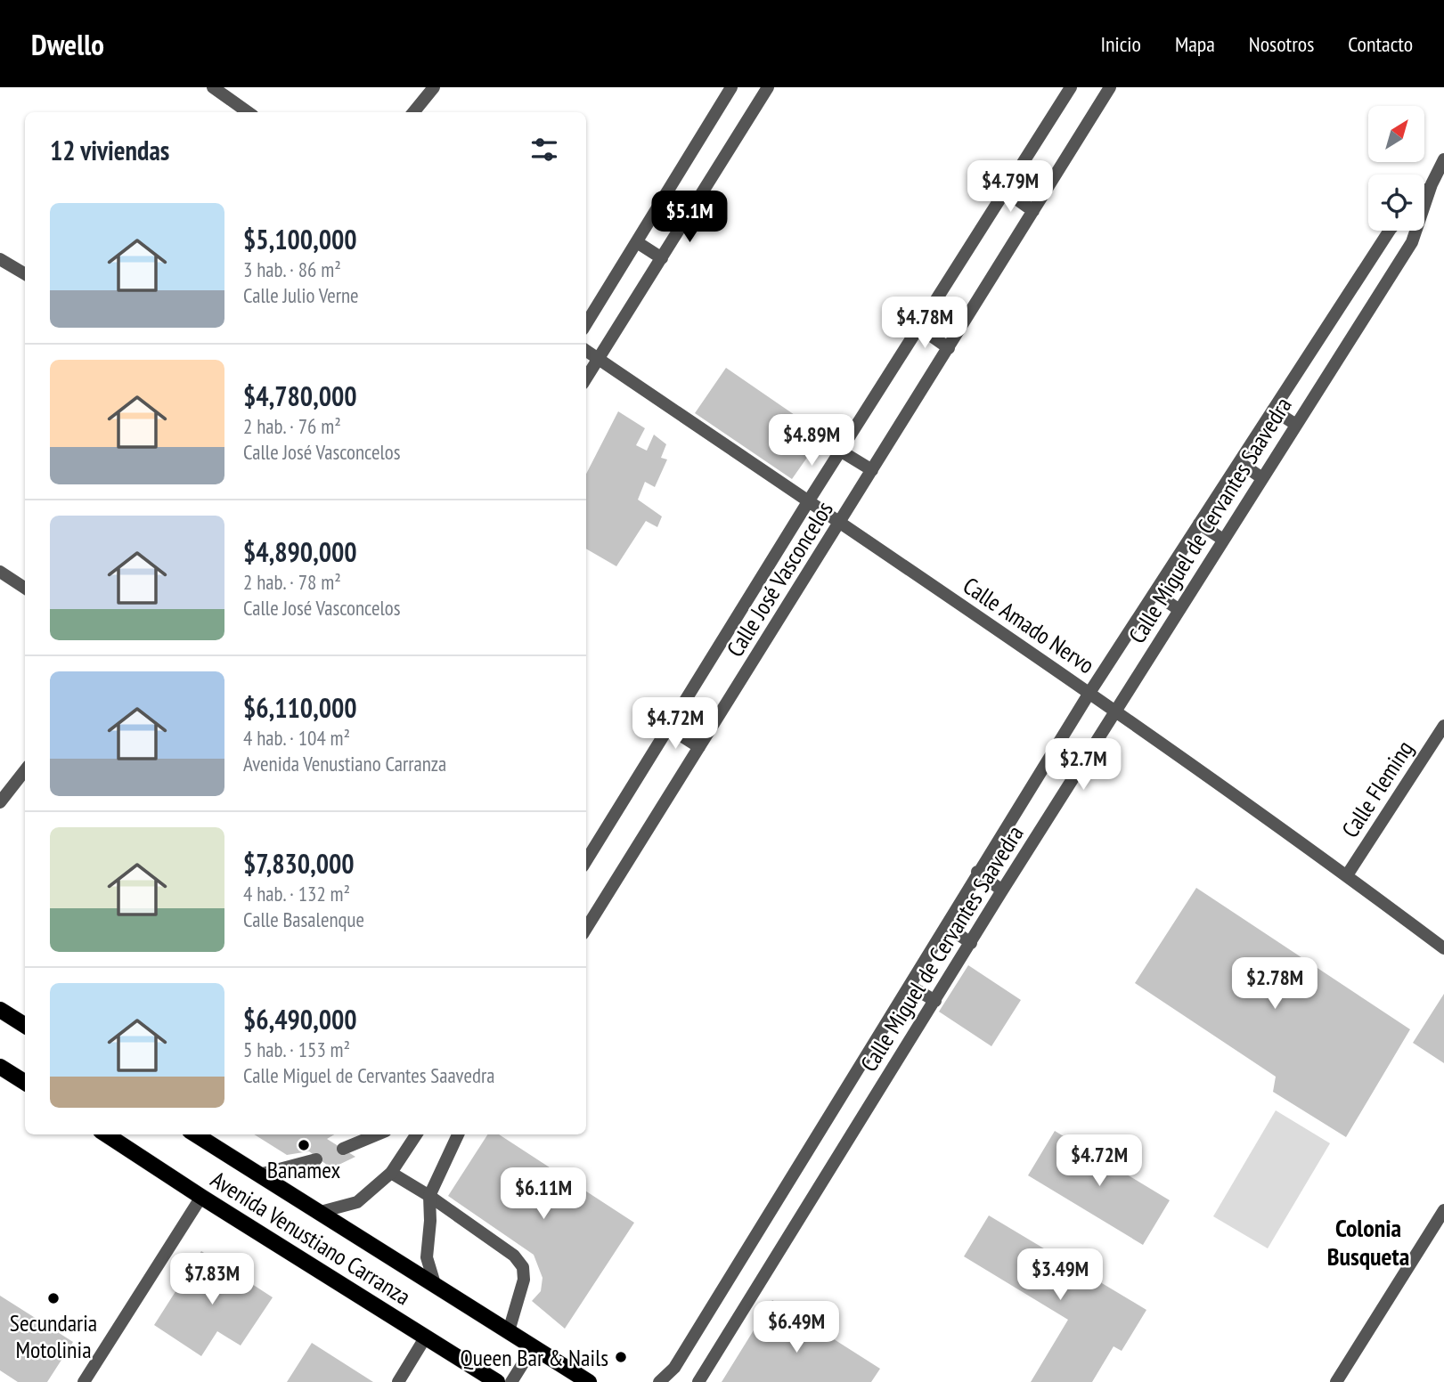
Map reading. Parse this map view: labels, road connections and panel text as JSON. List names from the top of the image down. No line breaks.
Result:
{"streets":{"main road":["Avenida Venustiano Carranza"],"street":["Calle Miguel de Cervantes Saavedra","Calle José Vasconcelos","Calle Amado Nervo","Calle Fleming"]},"crossings":[["Calle Miguel de Cervantes Saavedra","Calle Amado Nervo"],["Calle José Vasconcelos","Calle Amado Nervo"],["Calle Amado Nervo","Calle Fleming"]],"districts":["Colonia Busqueta"],"places":["Banamex","Secundaria Motolinia","Queen Bar & Nails"],"north":"top right","page":{"header":"Dwello","nav":["Inicio","Mapa","Nosotros","Contacto"],"heading":"12 viviendas","price":["$4.79M","$5.1M","$4.78M","$4.89M","$4.72M","$2.7M","$2.78M","$4.72M","$6.11M","$3.49M","$7.83M","$6.49M"],"list":[{"name":"$5,100,000","note":"3 hab. · 86 m² · Calle Julio Verne"},{"name":"$4,780,000","note":"2 hab. · 76 m² · Calle José Vasconcelos"},{"name":"$4,890,000","note":"2 hab. · 78 m² · Calle José Vasconcelos"},{"name":"$6,110,000","note":"4 hab. · 104 m² · Avenida Venustiano Carranza"},{"name":"$7,830,000","note":"4 hab. · 132 m² · Calle Basalenque"},{"name":"$6,490,000","note":"5 hab. · 153 m² · Calle Miguel de Cervantes Saavedra"}]}}
